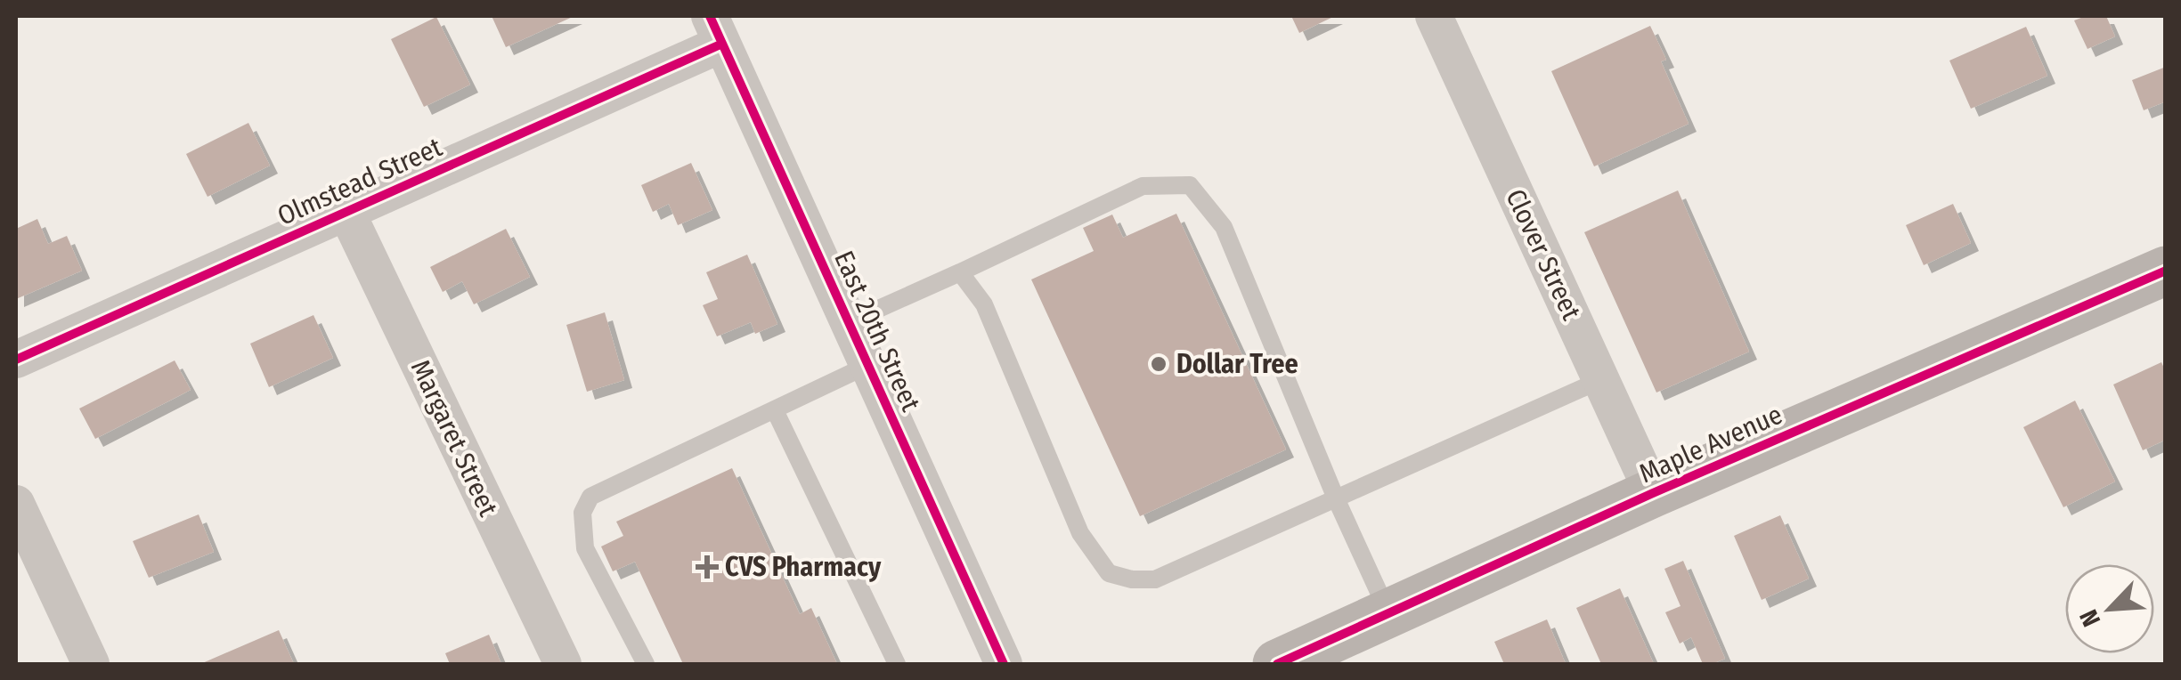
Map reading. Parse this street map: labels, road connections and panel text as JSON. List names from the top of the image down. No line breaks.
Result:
{"streets":{"main road":["Maple Avenue"],"street":["Olmstead Street","Clover Street","East 20th Street","Margaret Street"]},"crossings":[["Olmstead Street","East 20th Street"],["Olmstead Street","Margaret Street"],["Clover Street","Maple Avenue"]],"places":{"other":["Dollar Tree"],"health":["CVS Pharmacy"]},"north":"bottom left"}
